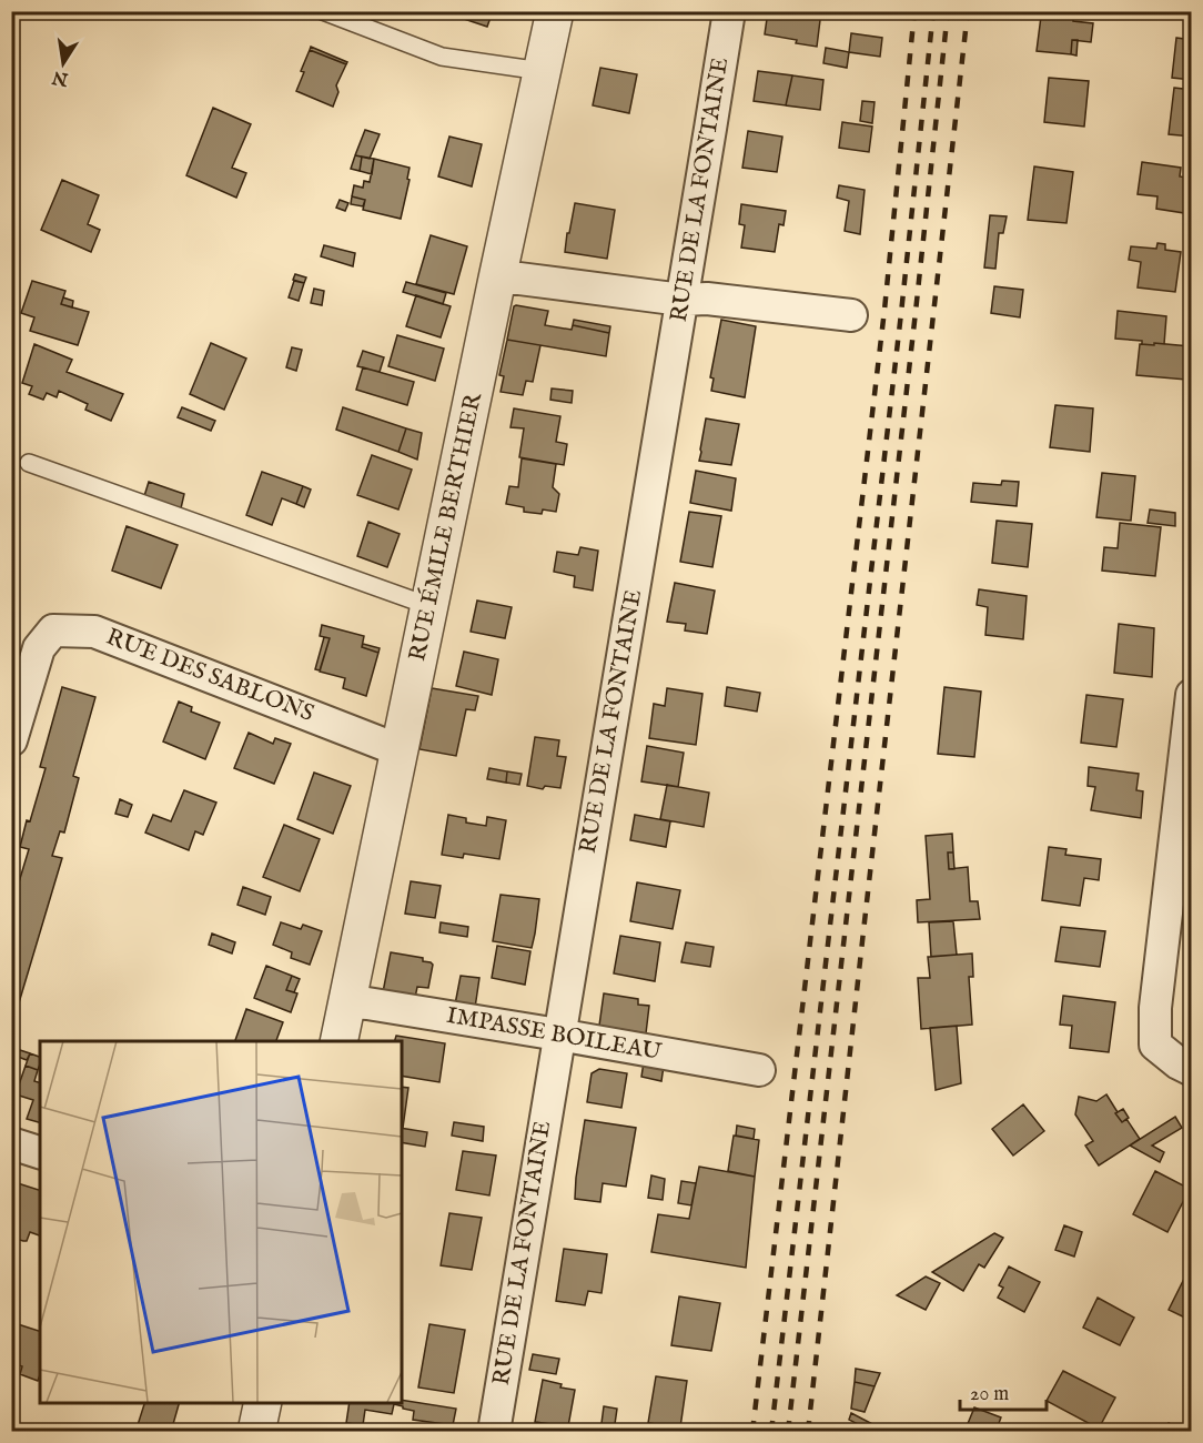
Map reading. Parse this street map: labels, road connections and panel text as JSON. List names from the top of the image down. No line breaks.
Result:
{"streets":{"street":["RUE DE LA FONTAINE","RUE ÉMILE BERTHIER","RUE DES SABLONS","IMPASSE BOILEAU"]},"crossings":[["RUE DE LA FONTAINE","IMPASSE BOILEAU"],["RUE ÉMILE BERTHIER","RUE DES SABLONS"],["RUE ÉMILE BERTHIER","IMPASSE BOILEAU"]],"scale_bar":"20 m","north":"bottom"}
